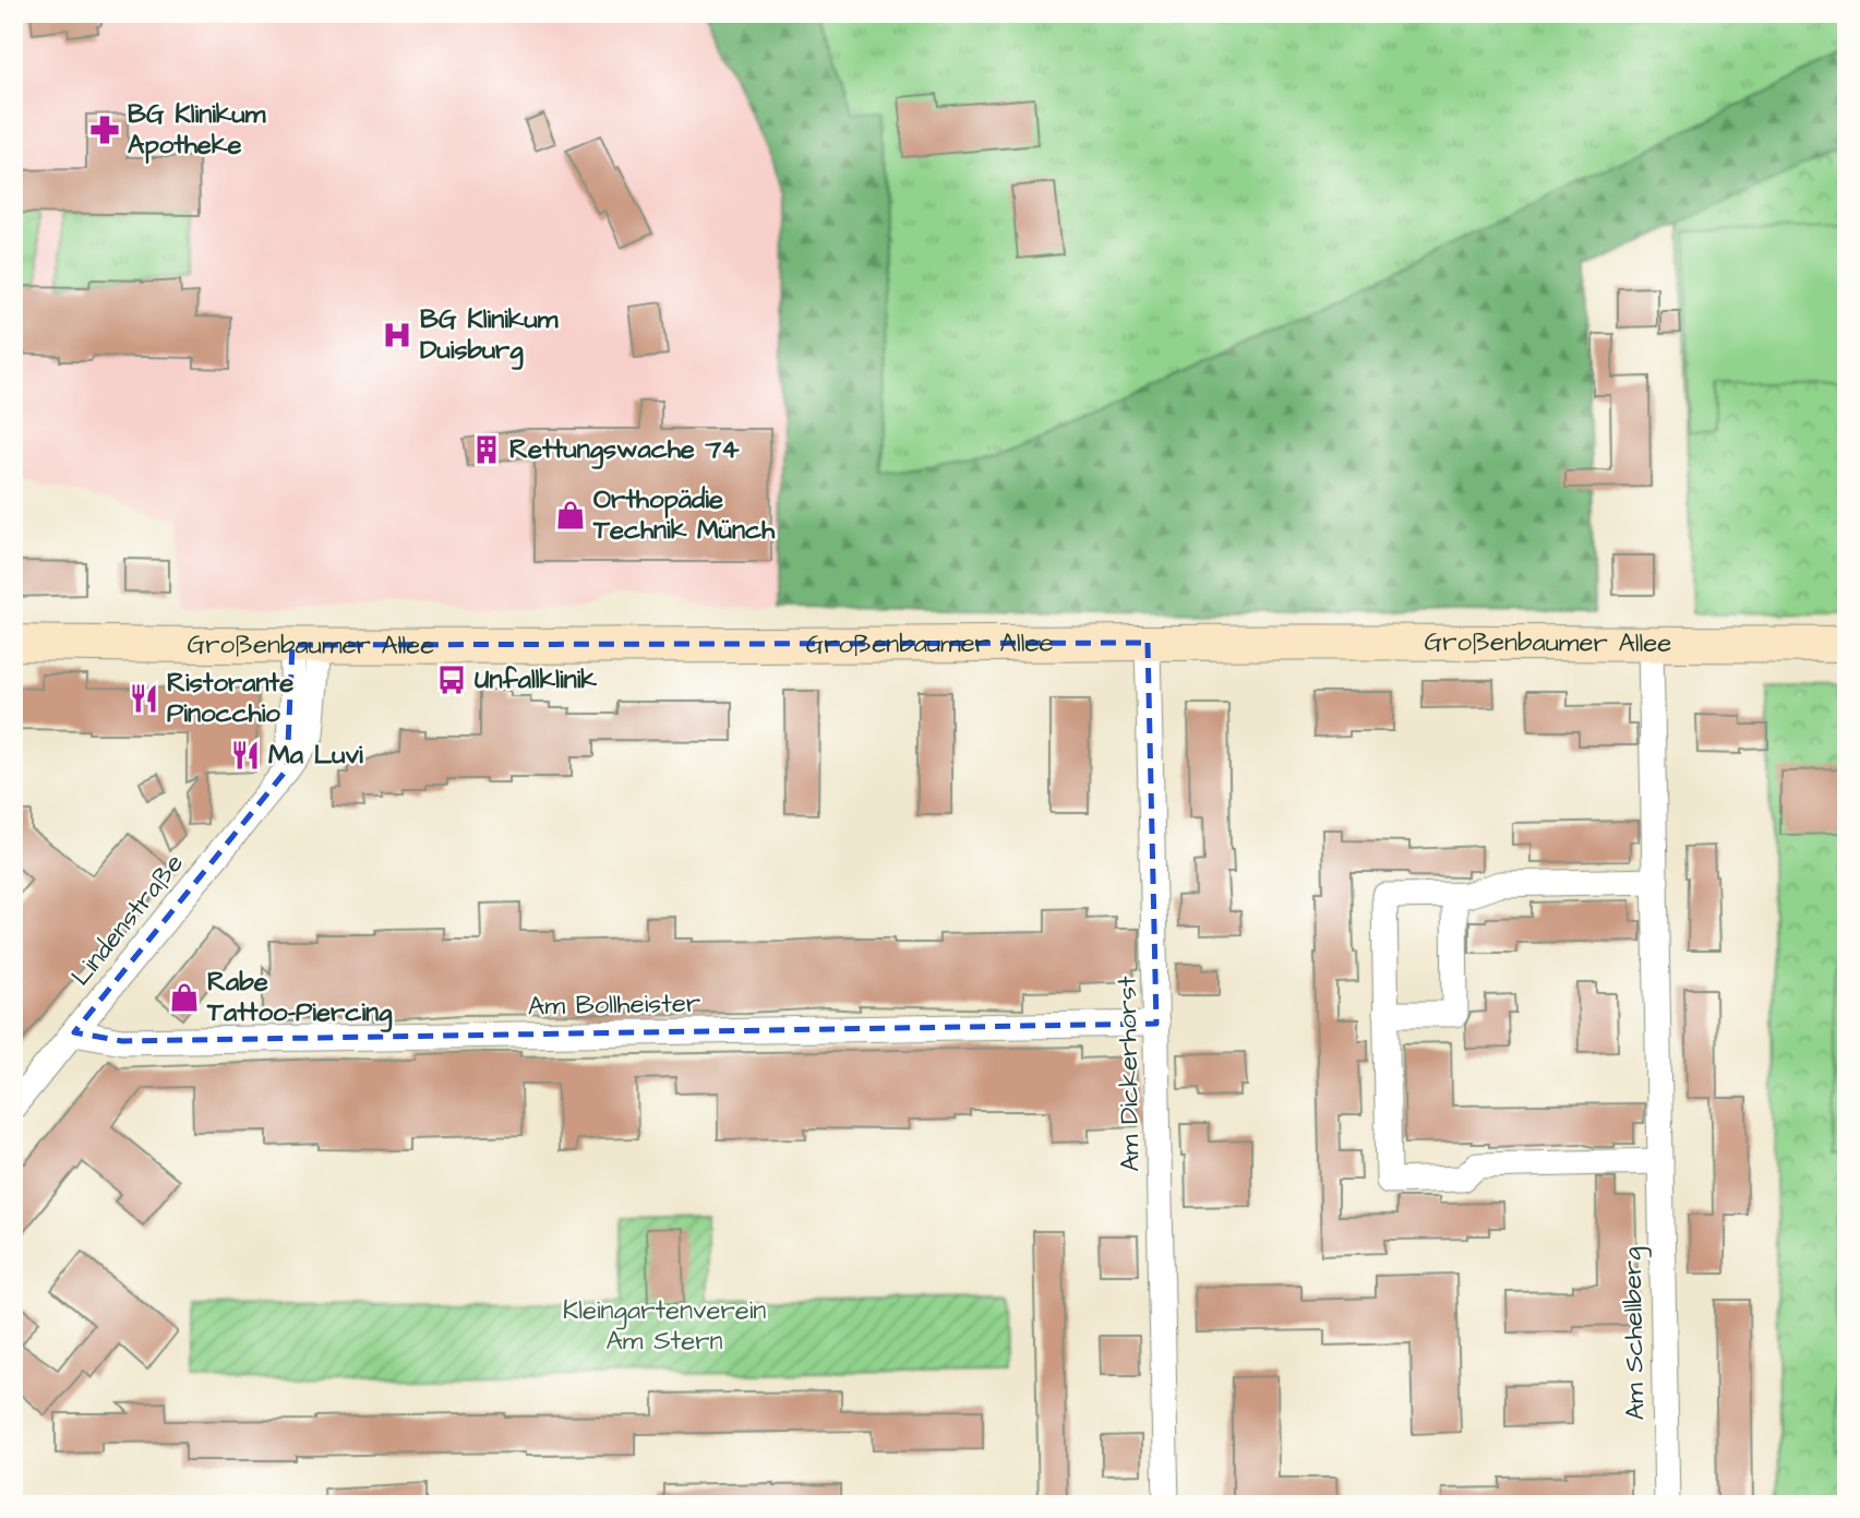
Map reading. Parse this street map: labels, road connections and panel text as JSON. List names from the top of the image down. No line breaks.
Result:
{"streets":{"main road":["Großenbaumer Allee"],"street":["Lindenstraße","Am Bollheister","Am Dickerhorst","Am Schellberg"]},"crossings":[["Großenbaumer Allee","Lindenstraße"],["Großenbaumer Allee","Am Dickerhorst"],["Großenbaumer Allee","Am Schellberg"],["Lindenstraße","Am Bollheister"],["Am Bollheister","Am Dickerhorst"]],"parks":["Kleingartenverein Am Stern"],"places":{"pharmacy":["BG Klinikum Apotheke"],"hospital":["BG Klinikum Duisburg"],"building":["Rettungswache 74"],"shop":["Orthopädie Technik Münch","Rabe Tattoo-Piercing"],"bus stop":["Unfallklinik"],"restaurant":["Ristorante Pinocchio","Ma Luvi"]}}
